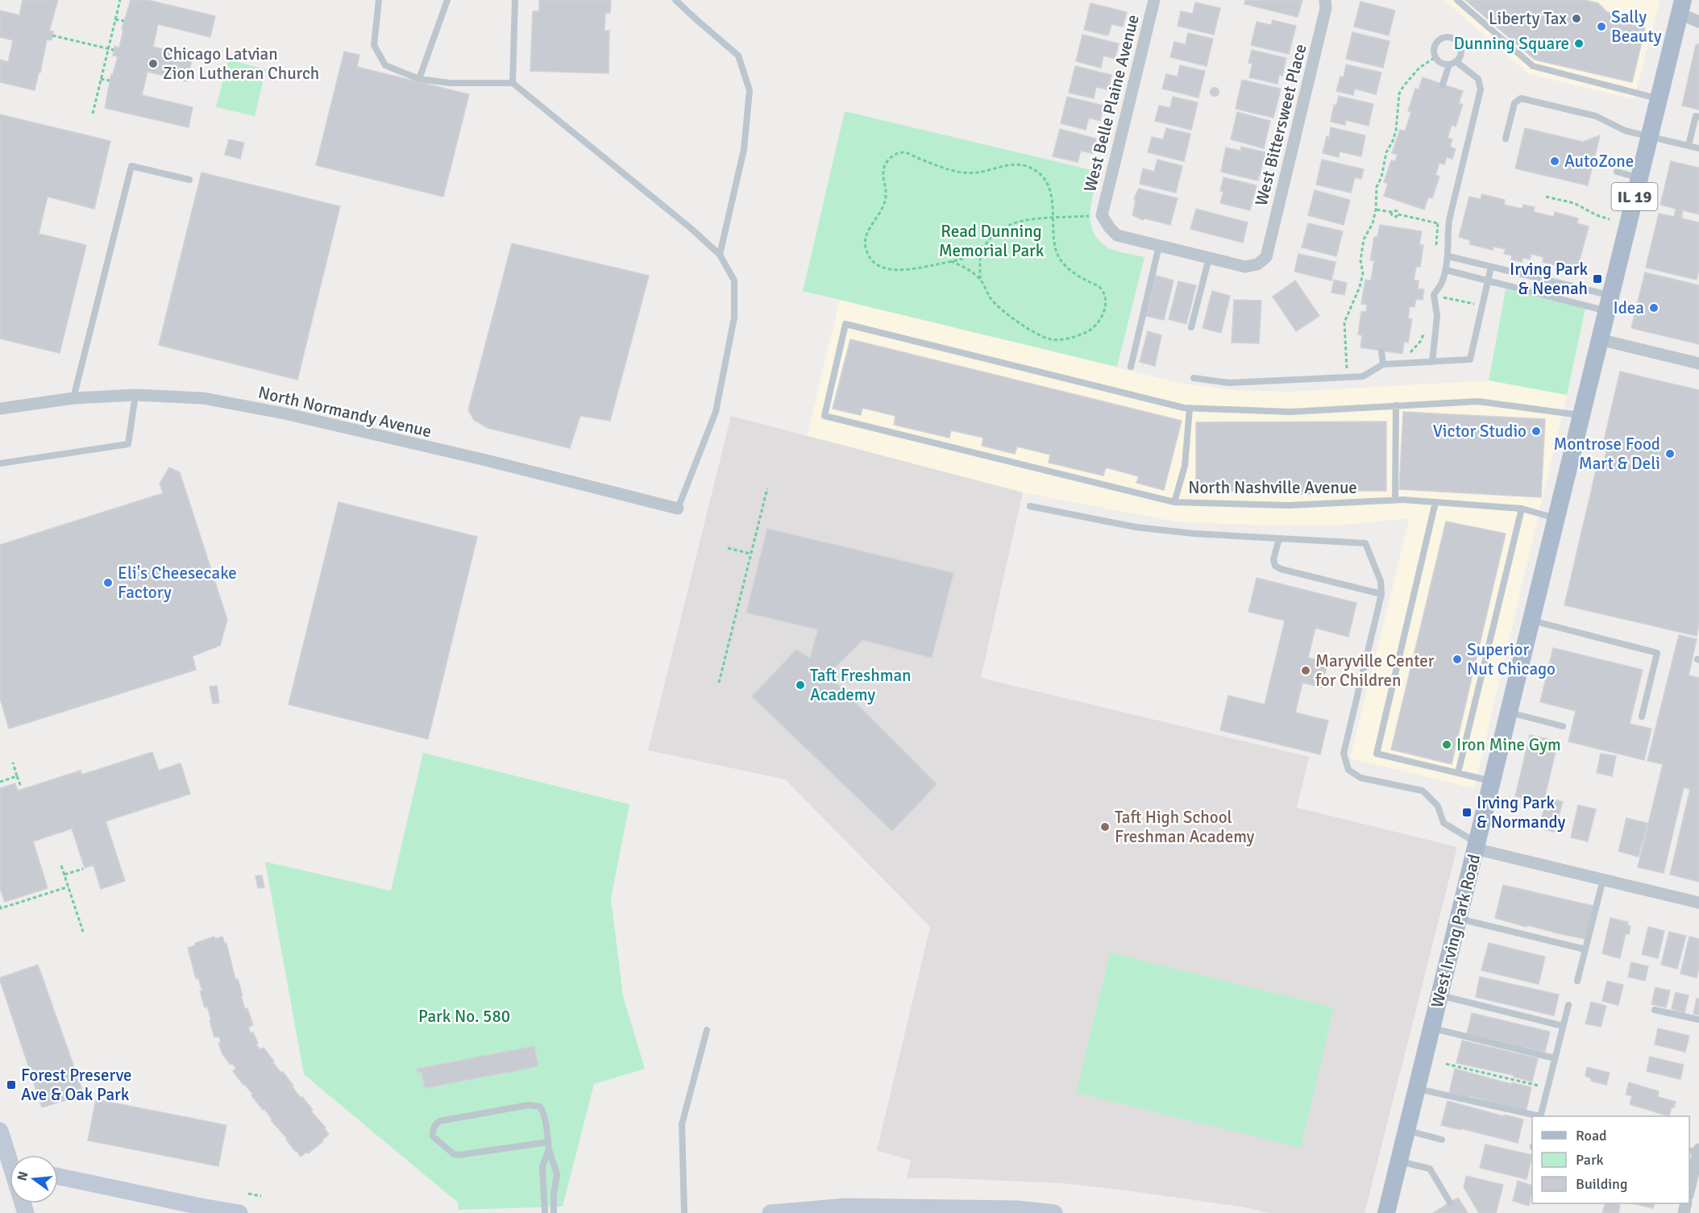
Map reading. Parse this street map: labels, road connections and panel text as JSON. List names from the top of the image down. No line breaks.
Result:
{"streets":{"main road":["IL 19","West Irving Park Road"],"street":["West Belle Plaine Avenue","West Bittersweet Place","North Normandy Avenue"],"lane":["North Nashville Avenue"]},"crossings":[["North Nashville Avenue","West Irving Park Road"]],"parks":["Read Dunning Memorial Park","Park No. 580"],"places":{"other":["Liberty Tax","Sally Beauty","Dunning Square","Chicago Latvian Zion Lutheran Church","AutoZone","Idea","Victor Studio","Montrose Food Mart & Deli","Eli's Cheesecake Factory","Superior Nut Chicago","Maryville Center for Children","Taft Freshman Academy","Iron Mine Gym","Taft High School Freshman Academy"],"transit":["Irving Park & Neenah","Irving Park & Normandy","Forest Preserve Ave & Oak Park"]},"legend":["Road","Park","Building"],"north":"left"}
